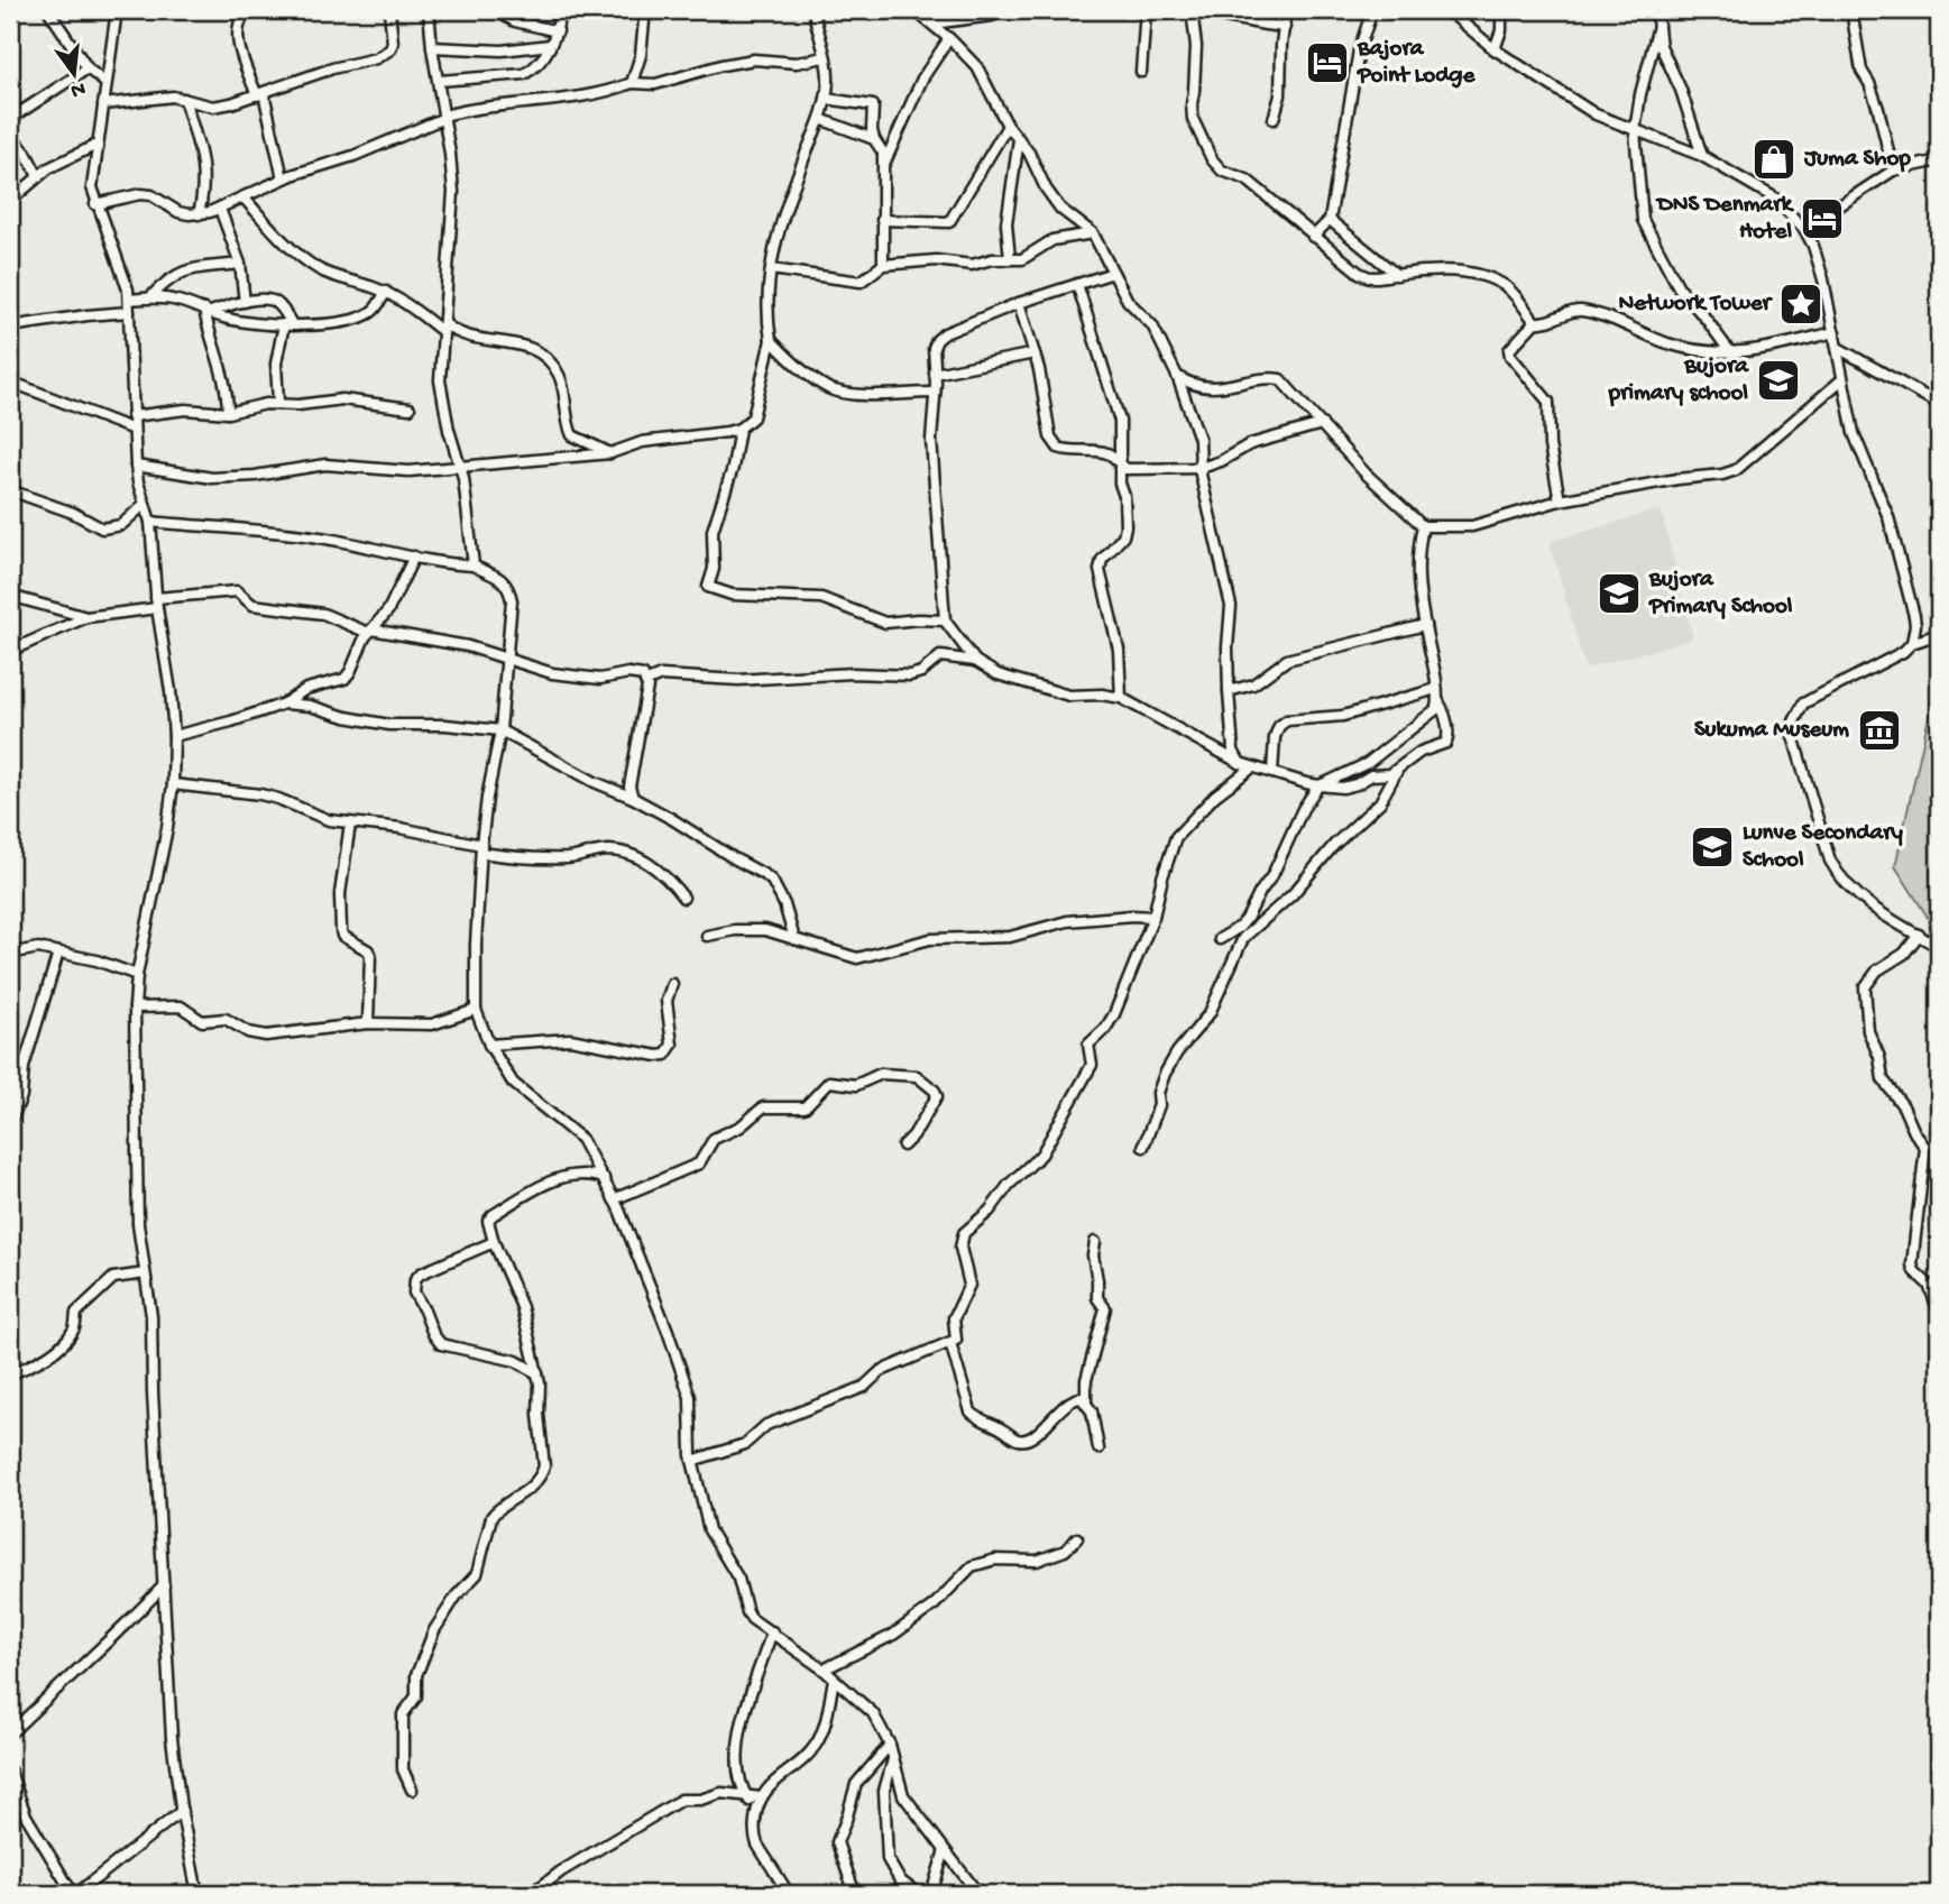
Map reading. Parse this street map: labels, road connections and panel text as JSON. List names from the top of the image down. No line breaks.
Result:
{"places":{"hotel":["Bajora Point Lodge","DNS Denmark Hotel"],"shop":["Juma Shop"],"place":["Network Tower"],"school or university":["Bujora primary school","Bujora Primary School","Lunve Secondary School"],"museum":["Sukuma Museum"]},"north":"bottom"}
